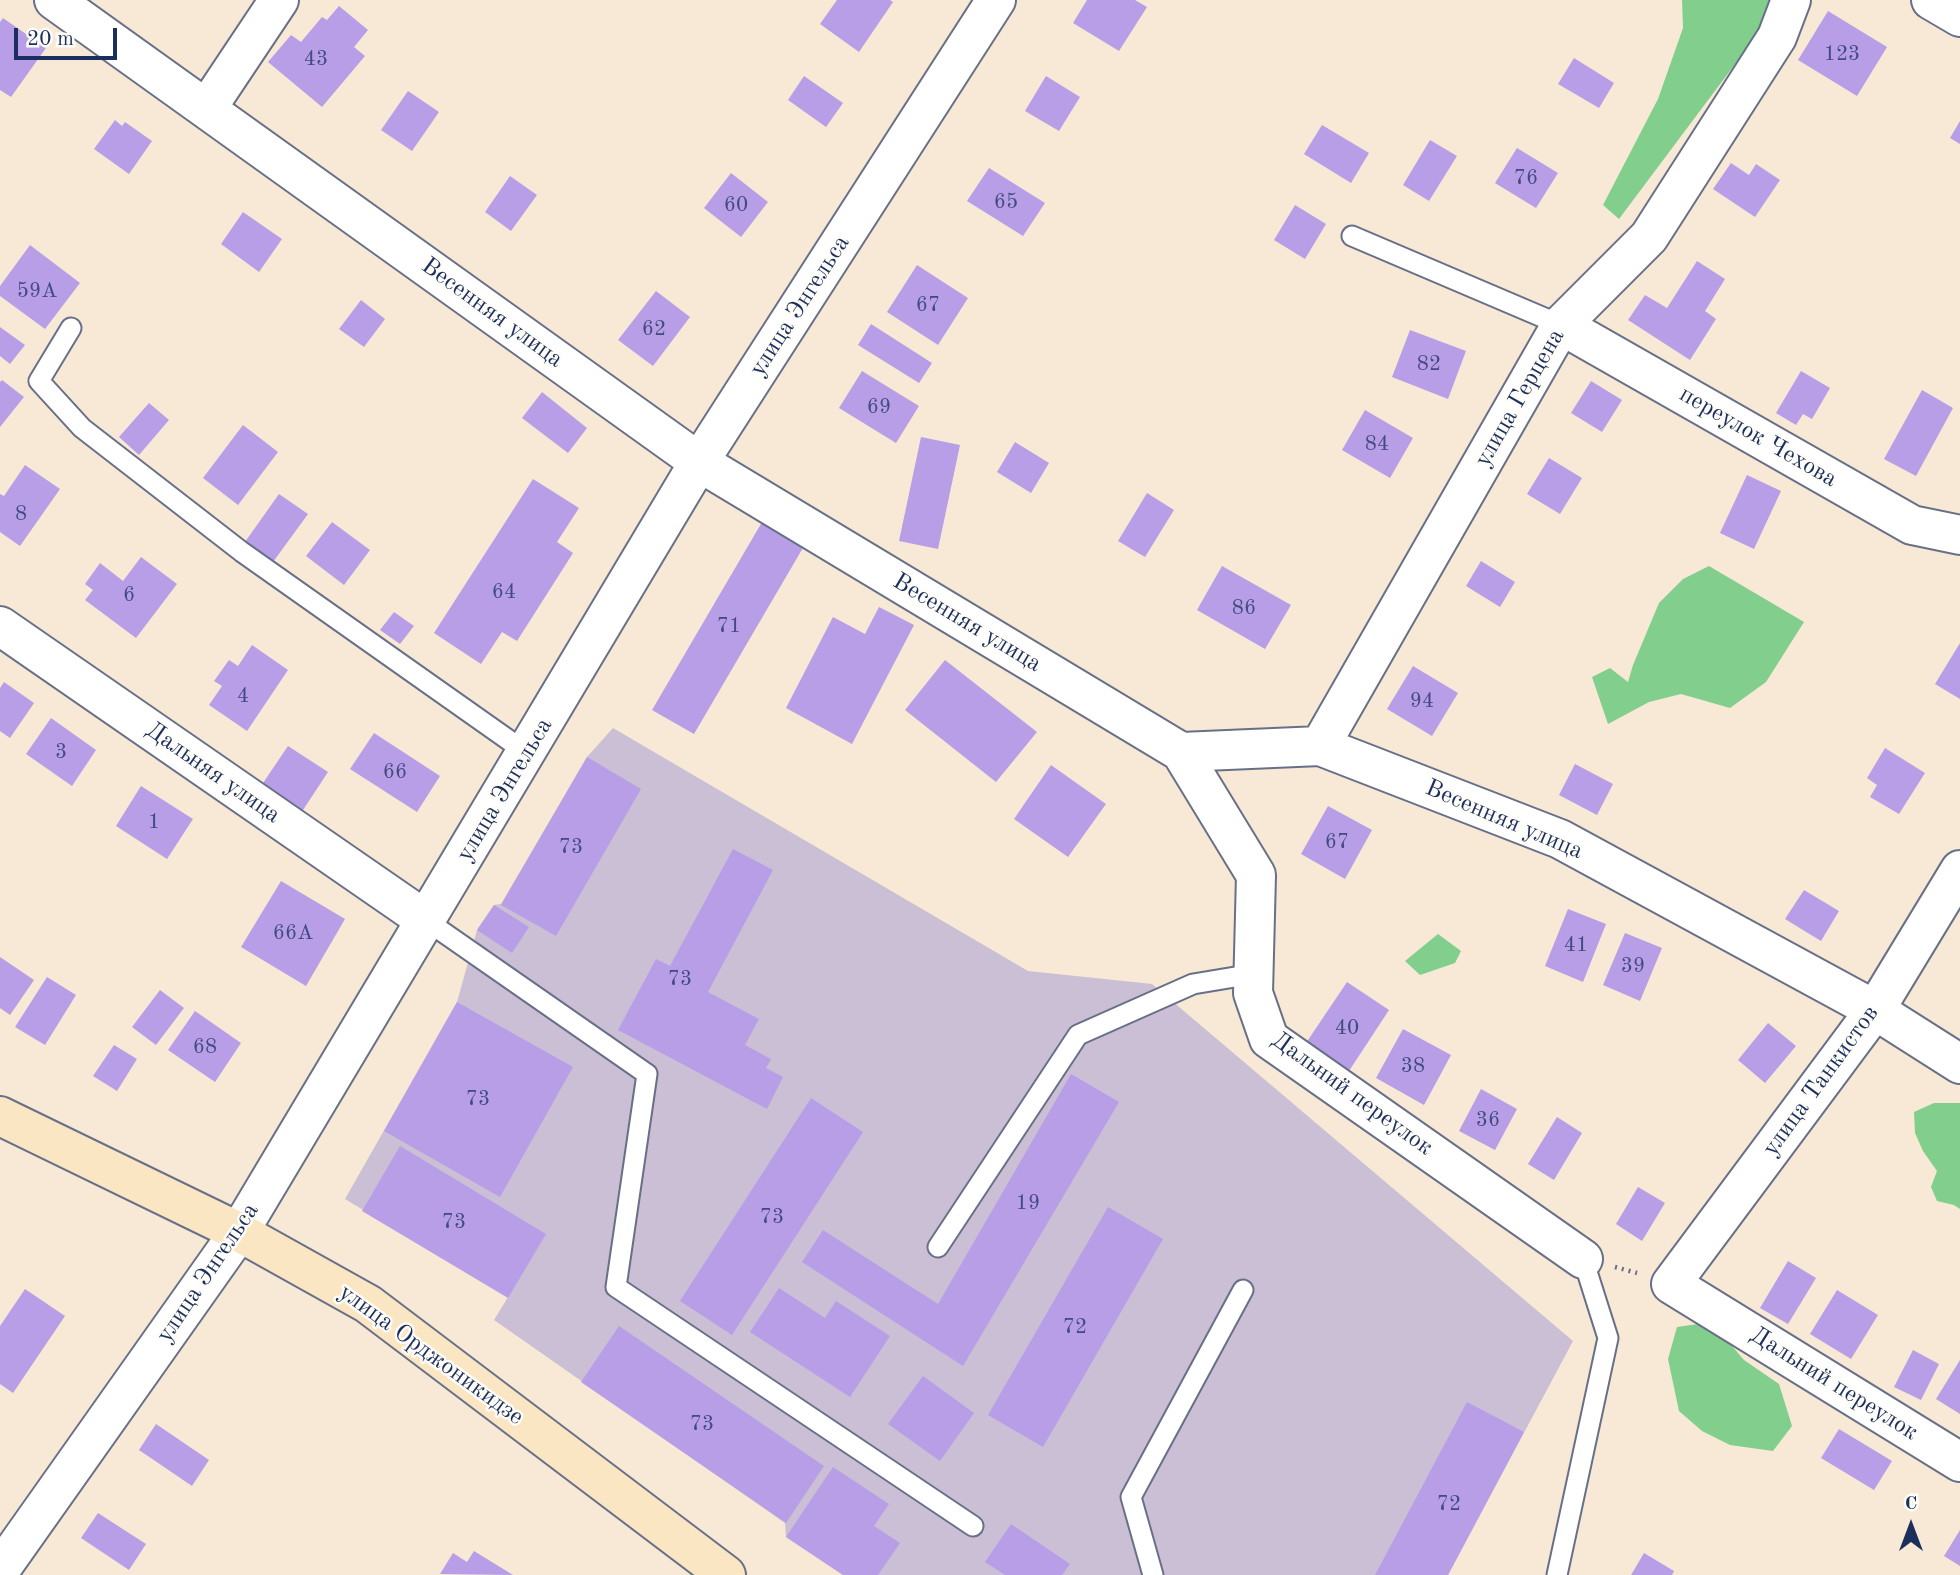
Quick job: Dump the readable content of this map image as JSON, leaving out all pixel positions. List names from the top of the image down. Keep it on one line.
{"streets":{"main road":["улица Орджоникидзе"],"street":["улица Энгельса","Весенняя улица","улица Герцена","переулок Чехова","Дальняя улица","улица Танкистов","Дальний переулок"]},"crossings":[["улица Энгельса","Весенняя улица"],["улица Энгельса","Дальняя улица"],["улица Энгельса","улица Орджоникидзе"],["Весенняя улица","улица Герцена"],["Весенняя улица","улица Танкистов"],["Весенняя улица","Дальний переулок"],["улица Герцена","переулок Чехова"],["улица Танкистов","Дальний переулок"]],"house_numbers":["123","43","76","65","60","59А","67","62","82","69","84","8","64","6","86","71","4","94","3","66","1","67","73","66А","41","39","73","40","68","38","73","36","19","73","73","72","73","72"],"scale_bar":"20 m","north":"top"}
